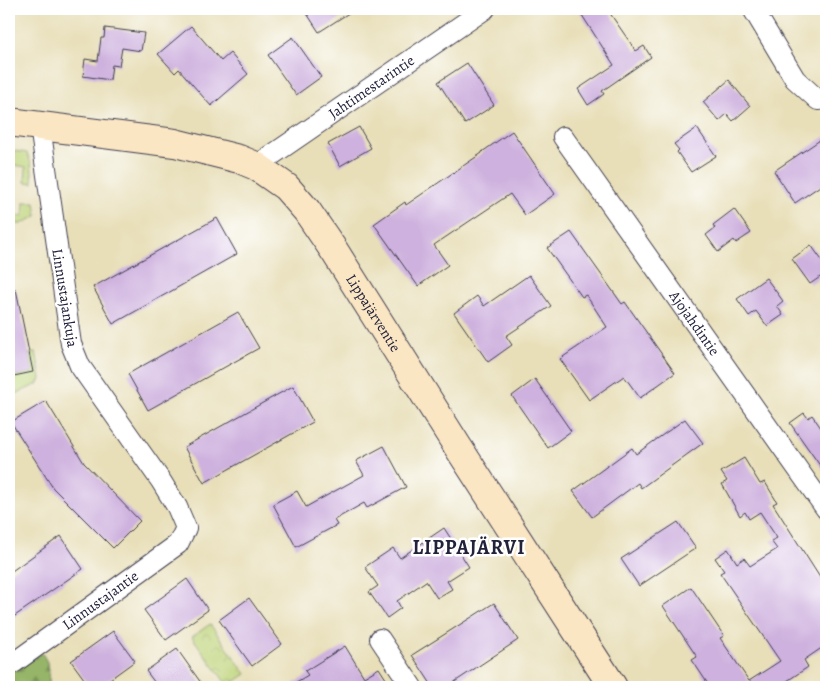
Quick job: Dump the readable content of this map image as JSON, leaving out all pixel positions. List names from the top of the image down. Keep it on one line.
{"streets":{"main road":["Lippajärventie"],"street":["Jahtimestarintie","Linnustajankuja","Ajojahdintie","Linnustajantie"]},"crossings":[["Jahtimestarintie","Lippajärventie"],["Linnustajankuja","Lippajärventie"],["Linnustajankuja","Linnustajantie"]],"districts":["LIPPAJÄRVI"]}
